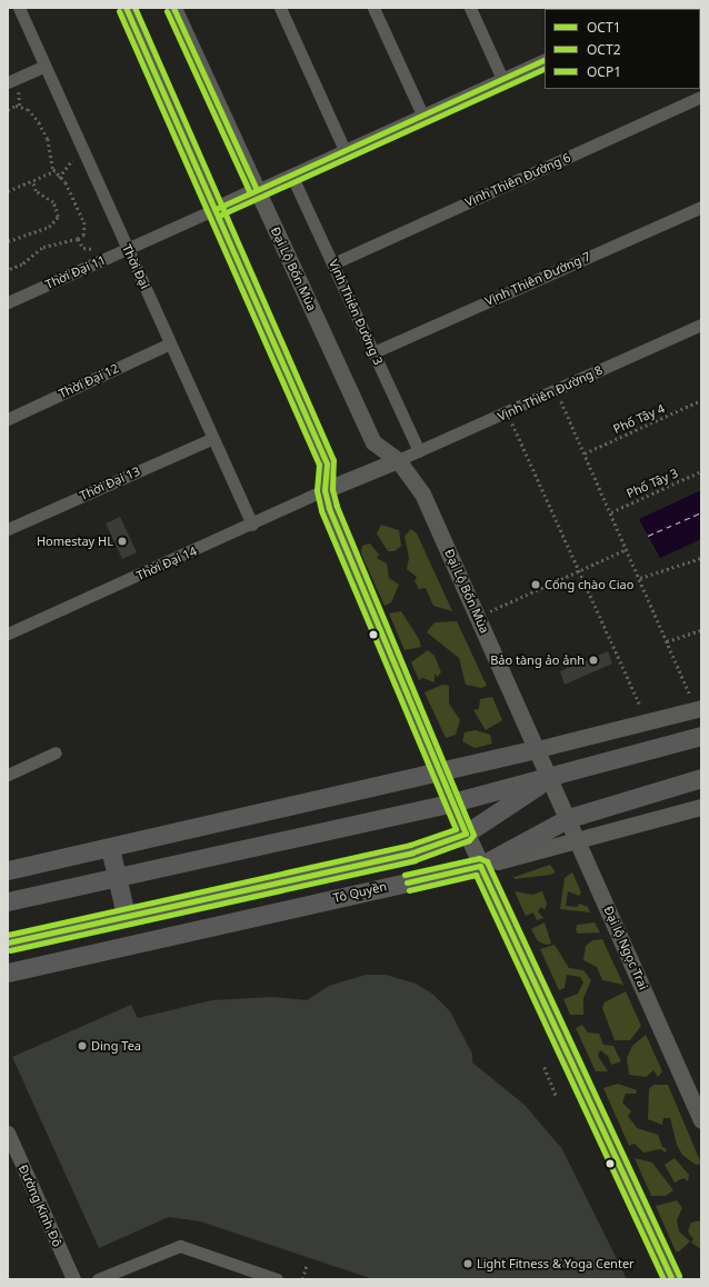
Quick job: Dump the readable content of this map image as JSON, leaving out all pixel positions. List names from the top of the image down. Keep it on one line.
{"streets":{"main road":["Đại Lộ Bốn Mùa","Tô Quyền","Đại lộ Ngọc Trai"],"street":["Vịnh Thiên Đường 6","Thời Đại","Thời Đại 11","Vịnh Thiên Đường 7","Vịnh Thiên Đường 3","Thời Đại 12","Vịnh Thiên Đường 8","Thời Đại 13","Thời Đại 14","Đường Kinh Đô"],"path":["Phố Tây 4","Phố Tây 3"]},"crossings":[["Vịnh Thiên Đường 6","Vịnh Thiên Đường 3"],["Thời Đại","Thời Đại 11"],["Thời Đại","Thời Đại 12"],["Thời Đại","Thời Đại 13"],["Thời Đại","Thời Đại 14"],["Đại Lộ Bốn Mùa","Vịnh Thiên Đường 8"],["Đại Lộ Bốn Mùa","Đại lộ Ngọc Trai"],["Vịnh Thiên Đường 7","Vịnh Thiên Đường 3"],["Vịnh Thiên Đường 3","Vịnh Thiên Đường 8"],["Tô Quyền","Đại lộ Ngọc Trai"]],"places":["Homestay HL","Cổng chào Ciao","Bảo tàng ảo ảnh","Ding Tea","Light Fitness & Yoga Center"],"lines":["transit line OCT1","transit line OCT2","transit line OCP1"],"legend":["OCT1","OCT2","OCP1"]}
